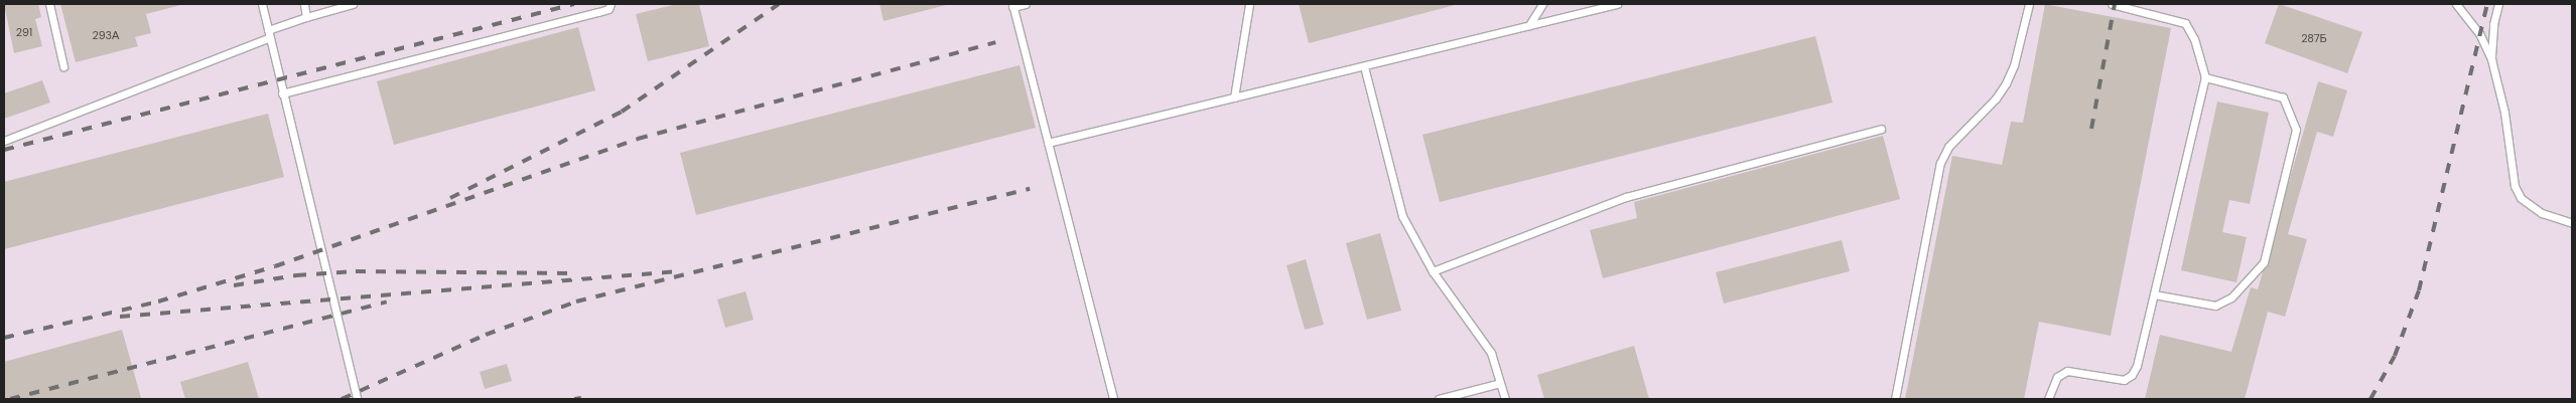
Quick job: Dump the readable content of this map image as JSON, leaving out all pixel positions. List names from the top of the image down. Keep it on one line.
{"house_numbers":["291","293А","287Б"]}
